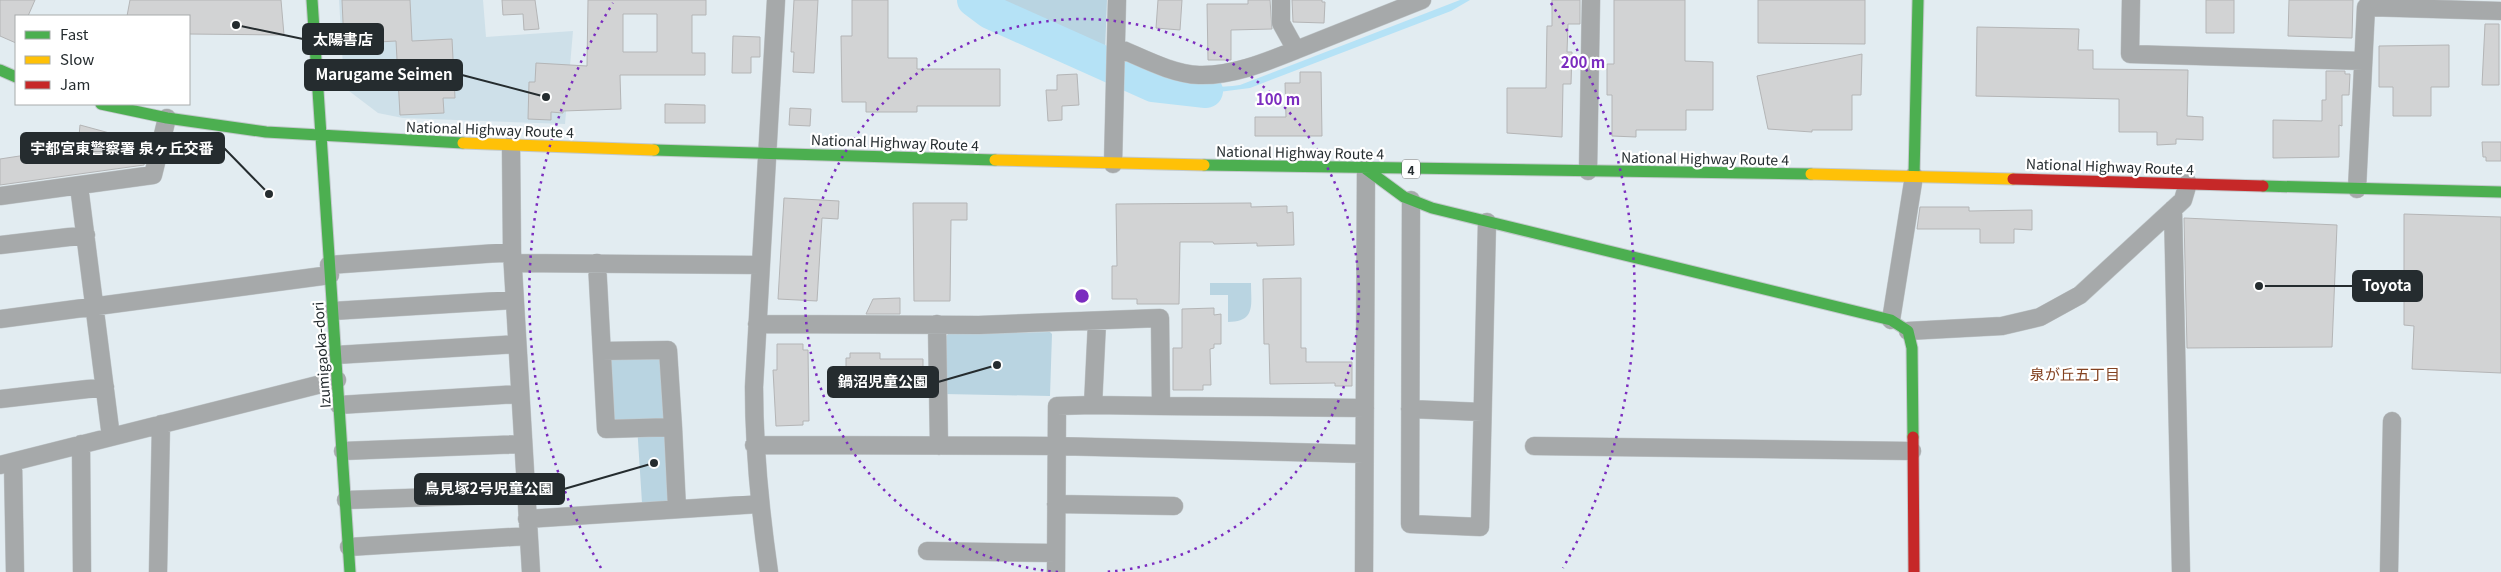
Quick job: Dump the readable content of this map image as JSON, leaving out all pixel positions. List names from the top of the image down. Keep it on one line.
{"streets":{"main road":["National Highway Route 4","4","Izumigaoka-dori"]},"crossings":[["National Highway Route 4","Izumigaoka-dori"]],"districts":["泉が丘五丁目"],"places":["太陽書店","Marugame Seimen","宇都宮東警察署 泉ヶ丘交番","Toyota","鍋沼児童公園","鳥見塚2号児童公園"],"legend":["Fast","Slow","Jam"],"rings":["200 m","100 m"]}
